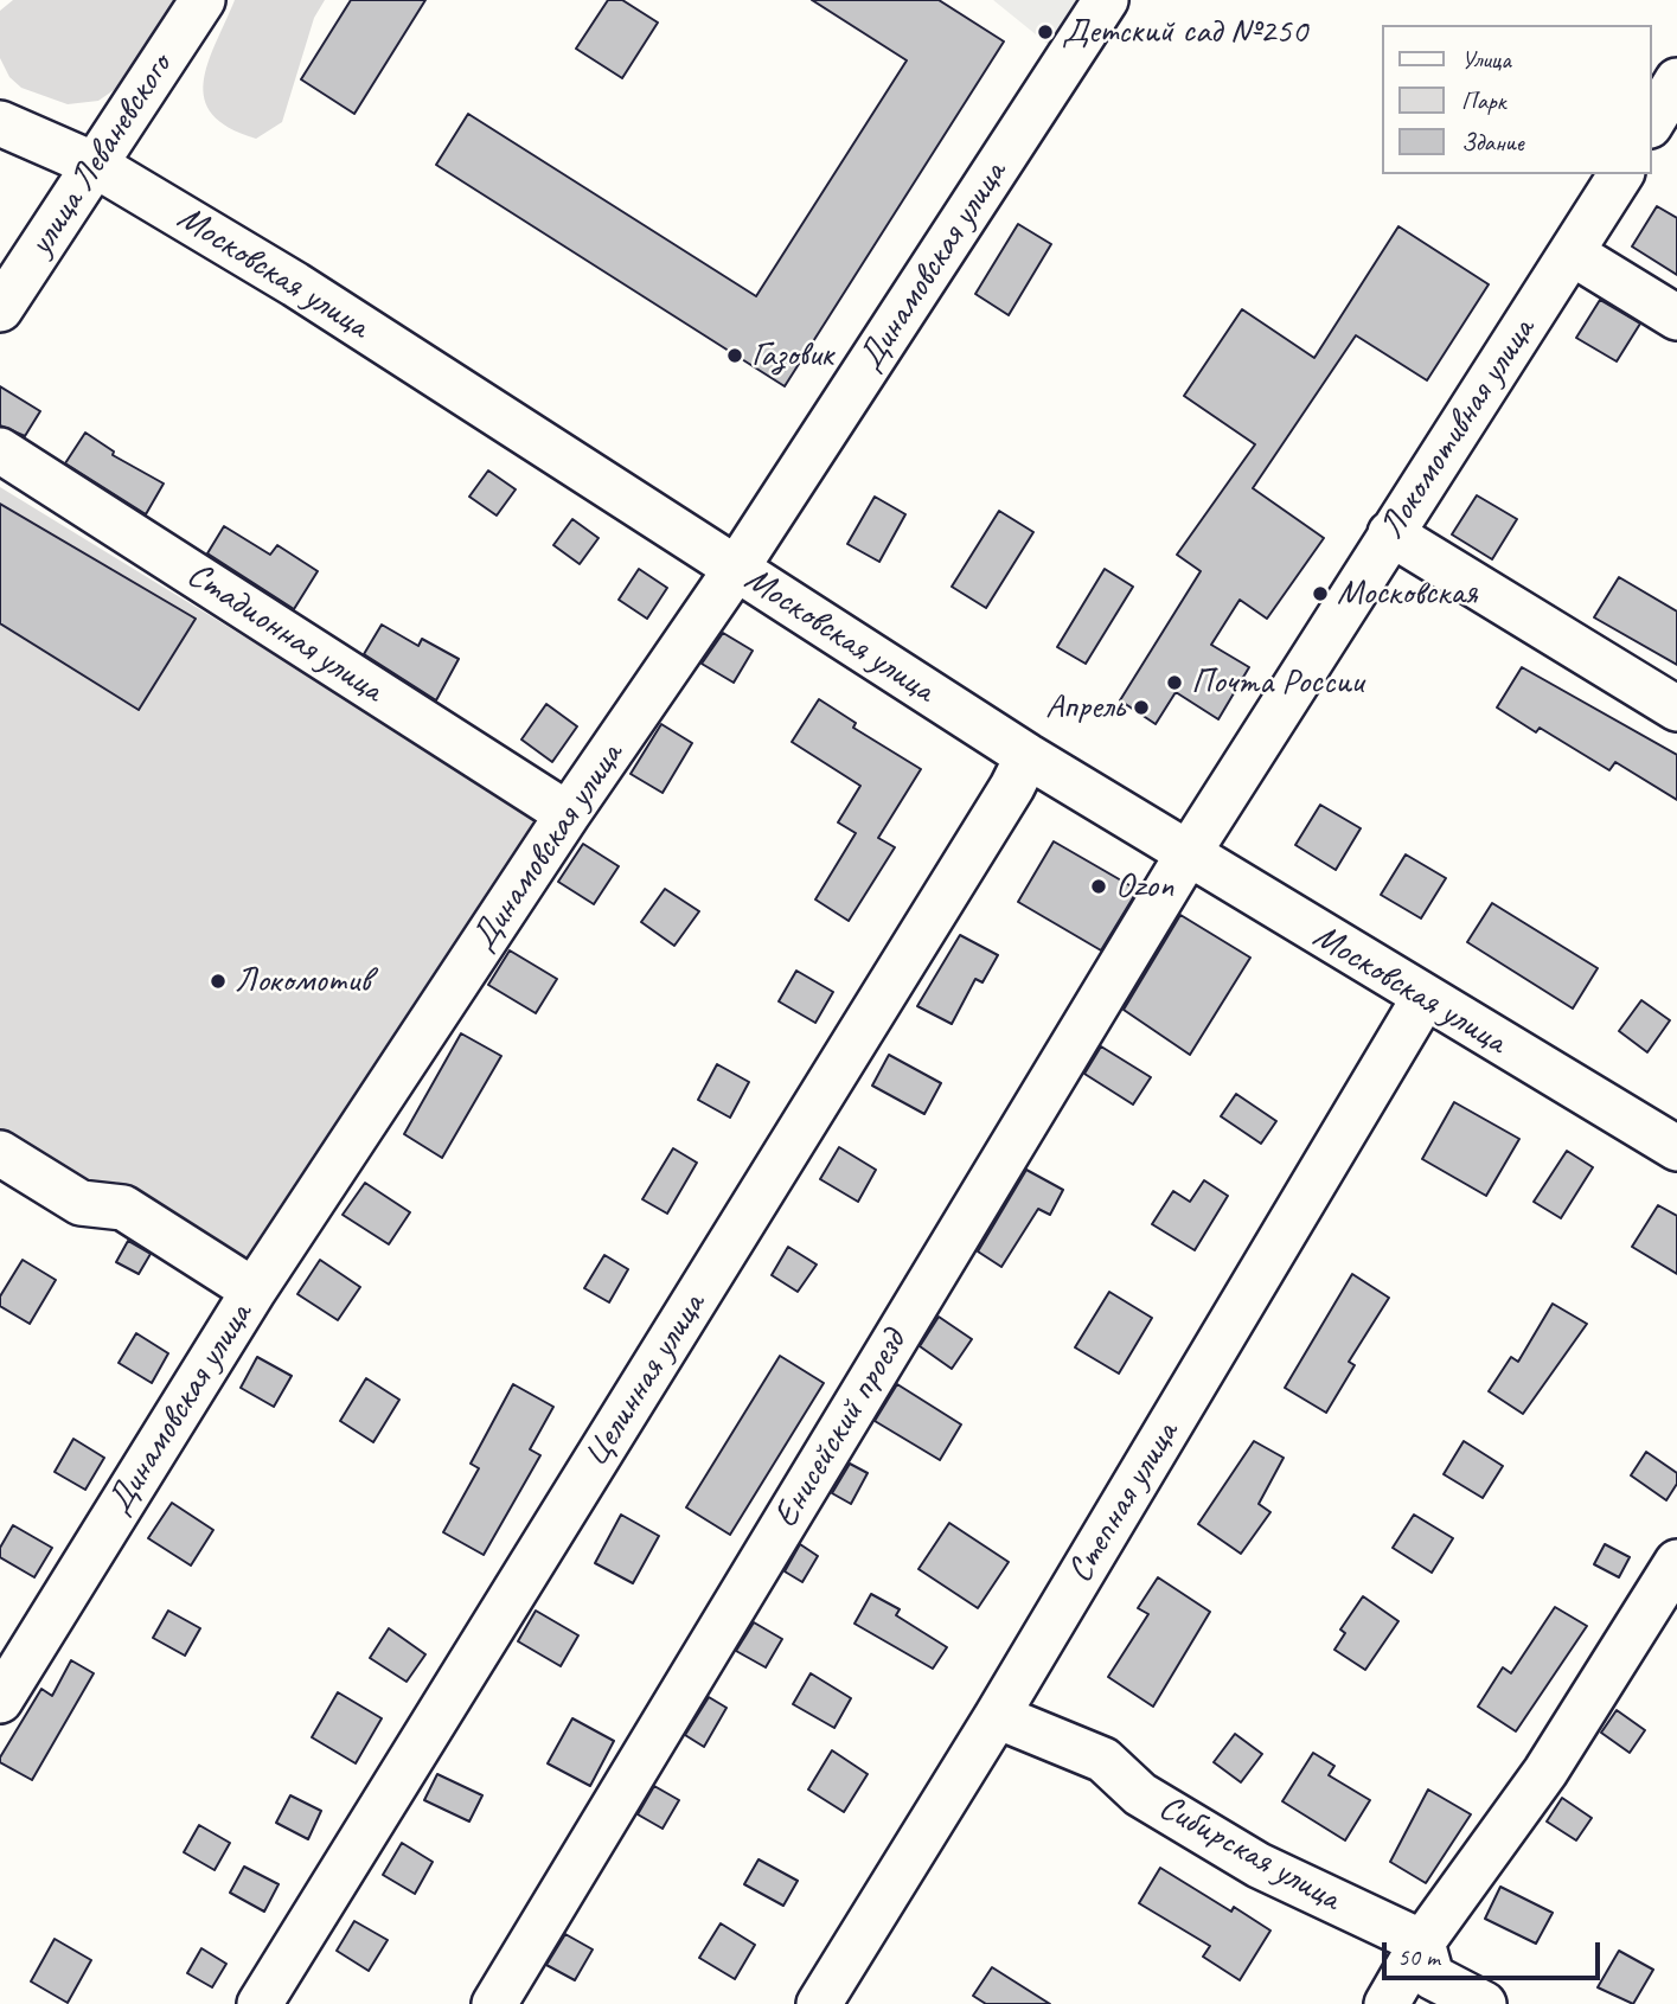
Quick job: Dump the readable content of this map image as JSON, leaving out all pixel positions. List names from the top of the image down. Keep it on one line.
{"streets":{"street":["улица Леваневского","Динамовская улица","Московская улица","Локомотивная улица","Стадионная улица","Целинная улица","Енисейский проезд","Степная улица","Сибирская улица"]},"crossings":[["улица Леваневского","Московская улица"],["Динамовская улица","Московская улица"],["Динамовская улица","Стадионная улица"],["Московская улица","Локомотивная улица"],["Московская улица","Целинная улица"],["Московская улица","Енисейский проезд"],["Московская улица","Степная улица"],["Локомотивная улица","Енисейский проезд"],["Степная улица","Сибирская улица"]],"places":["Детский сад №250","Газовик","Московская","Почта России","Апрель","Ozon","Локомотив"],"legend":["Улица","Парк","Здание"],"scale_bar":"50 m"}
